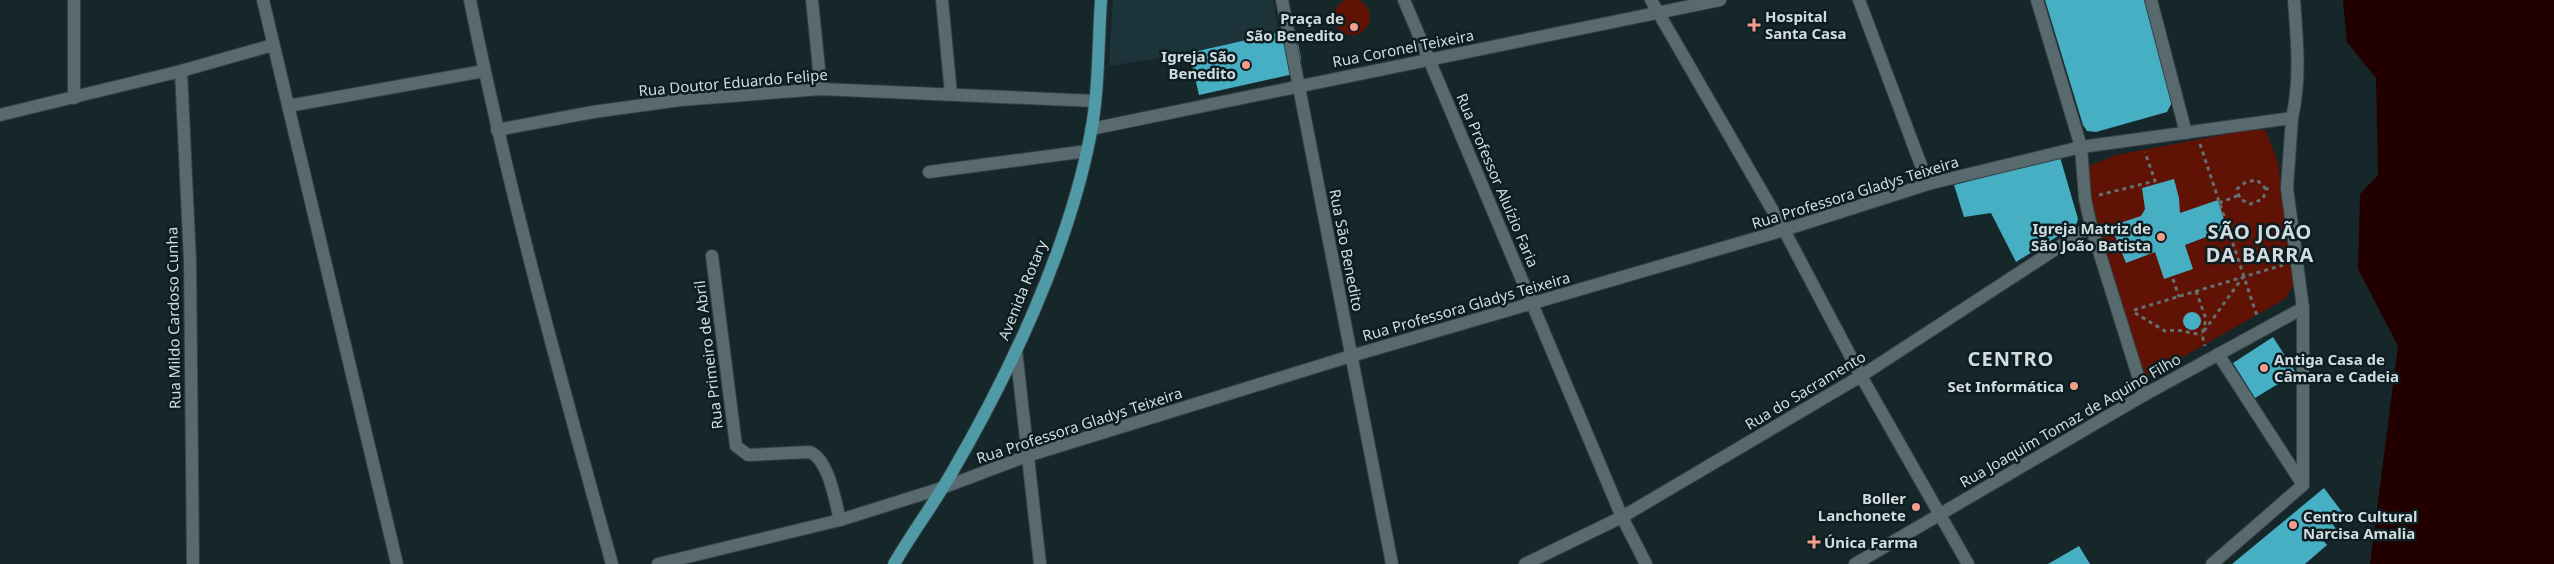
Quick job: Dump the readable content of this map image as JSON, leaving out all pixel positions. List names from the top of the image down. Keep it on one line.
{"streets":{"main road":["Avenida Rotary"],"street":["Rua Coronel Teixeira","Rua Doutor Eduardo Felipe","Rua Professor Aluízio Faria","Rua Professora Gladys Teixeira","Rua São Benedito","Rua Mildo Cardoso Cunha","Rua Primeiro de Abril","Rua do Sacramento","Rua Joaquim Tomaz de Aquino Filho"]},"crossings":[["Rua Coronel Teixeira","Rua Professor Aluízio Faria"],["Rua Coronel Teixeira","Rua São Benedito"],["Rua Coronel Teixeira","Avenida Rotary"],["Rua Doutor Eduardo Felipe","Avenida Rotary"],["Rua Professor Aluízio Faria","Rua Professora Gladys Teixeira"],["Rua Professor Aluízio Faria","Rua do Sacramento"],["Rua Professora Gladys Teixeira","Rua São Benedito"],["Rua Professora Gladys Teixeira","Avenida Rotary"],["Rua Professora Gladys Teixeira","Rua Primeiro de Abril"]],"districts":["SÃO JOÃO DA BARRA","CENTRO"],"places":{"health":["Hospital Santa Casa","Única Farma"],"other":["Praça de São Benedito","Igreja São Benedito","Igreja Matriz de São João Batista","Antiga Casa de Câmara e Cadeia","Set Informática","Boller Lanchonete","Centro Cultural Narcisa Amalia"]}}
